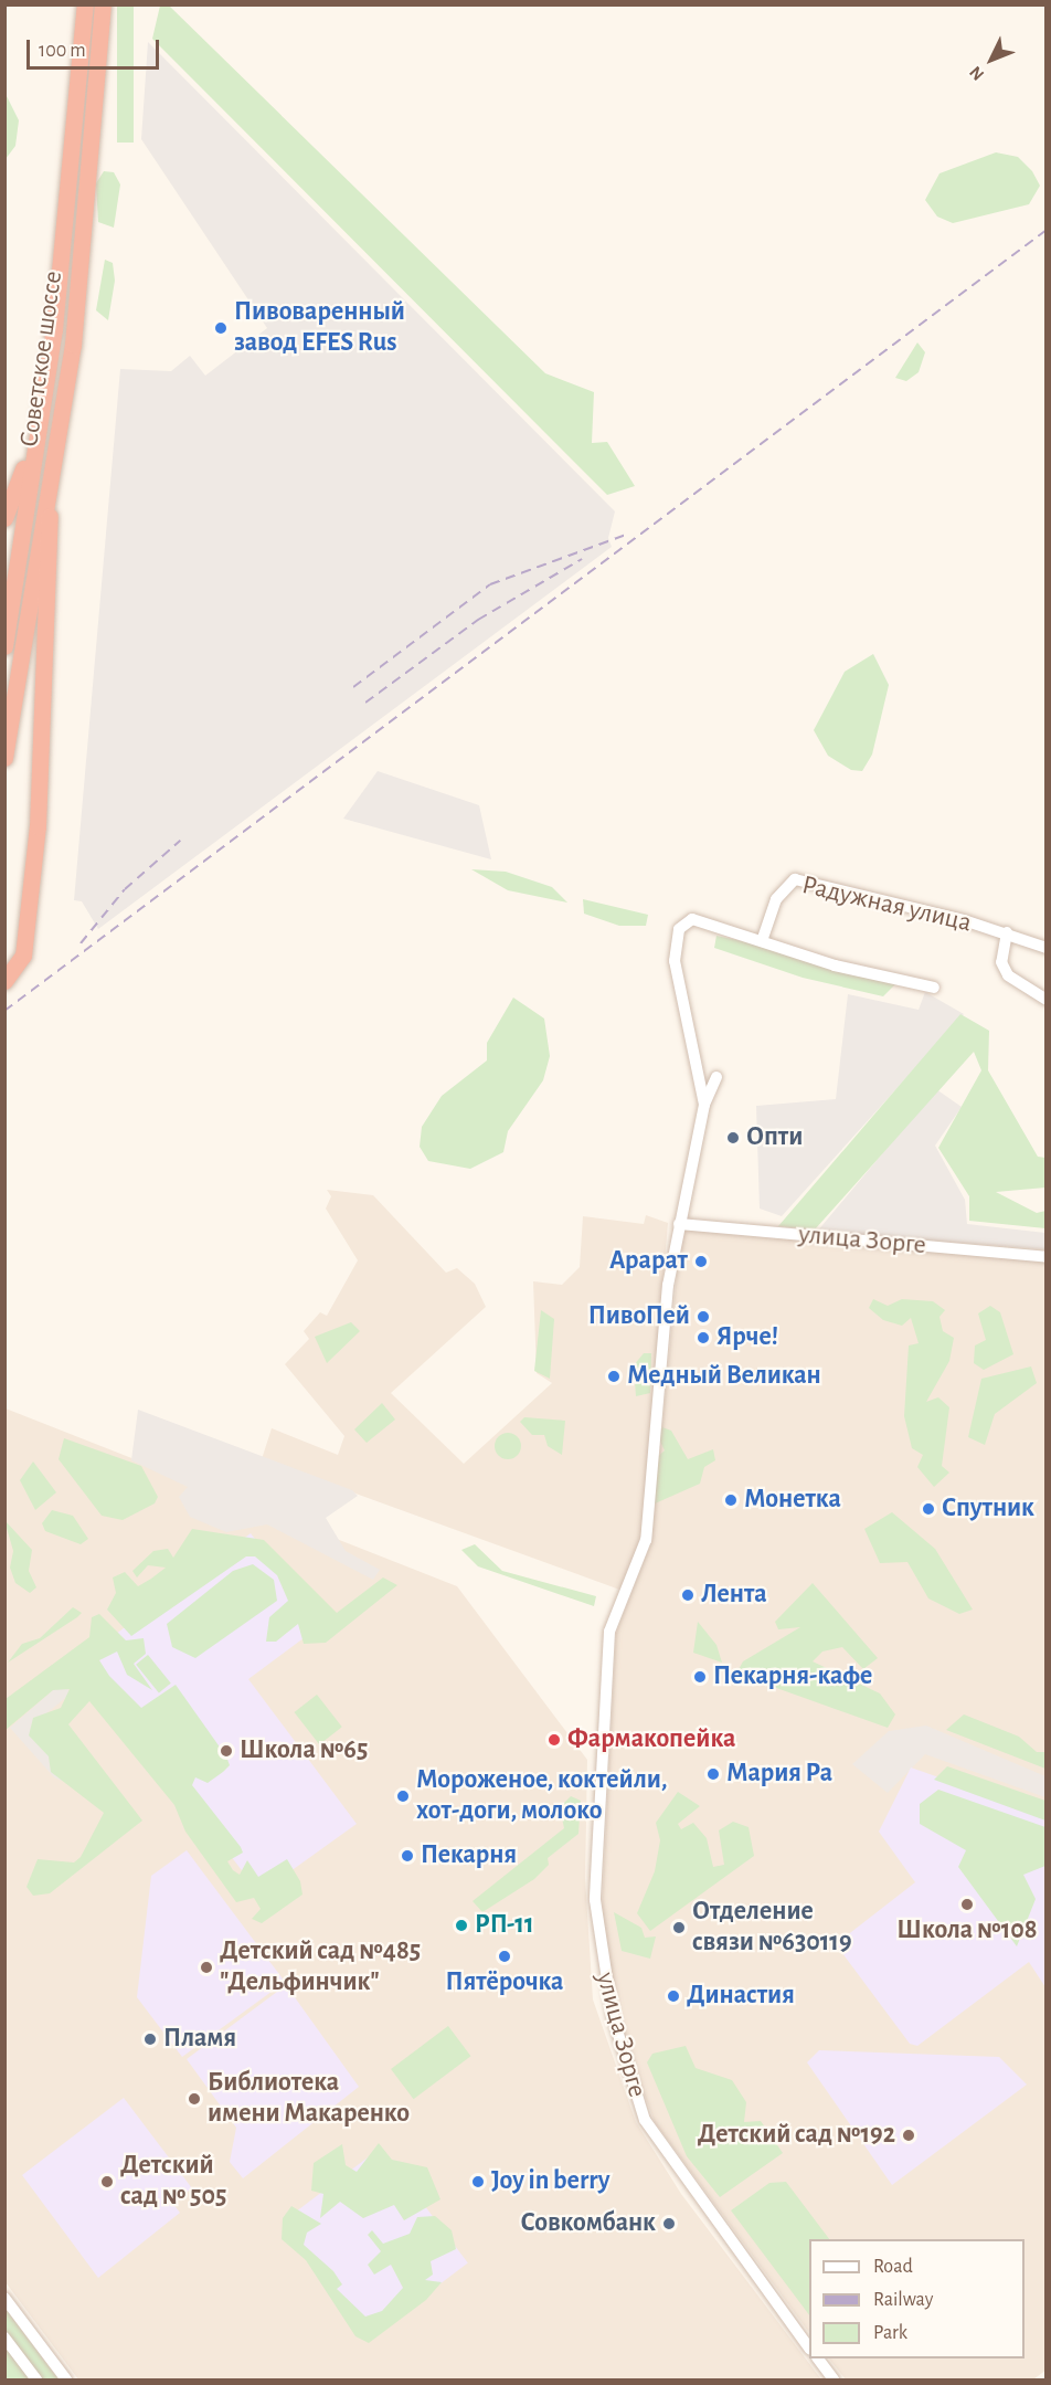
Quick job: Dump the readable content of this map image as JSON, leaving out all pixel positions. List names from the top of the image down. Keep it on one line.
{"streets":{"highway":["Советское шоссе"],"street":["Радужная улица","улица Зорге"]},"places":["Пивоваренный завод EFES Rus","Опти","Арарат","ПивоПей","Ярче!","Медный Великан","Монетка","Спутник","Лента","Пекарня-кафе","Фармакопейка","Школа №65","Мария Ра","Мороженое, коктейли, хот-доги, молоко","Пекарня","Школа №108","РП-11","Отделение связи №630119","Пятёрочка","Детский сад №485 \"Дельфинчик\"","Династия","Пламя","Библиотека имени Макаренко","Детский сад №192","Детский сад № 505","Joy in berry","Совкомбанк"],"legend":["Road","Railway","Park"],"scale_bar":"100 m","north":"bottom left"}
